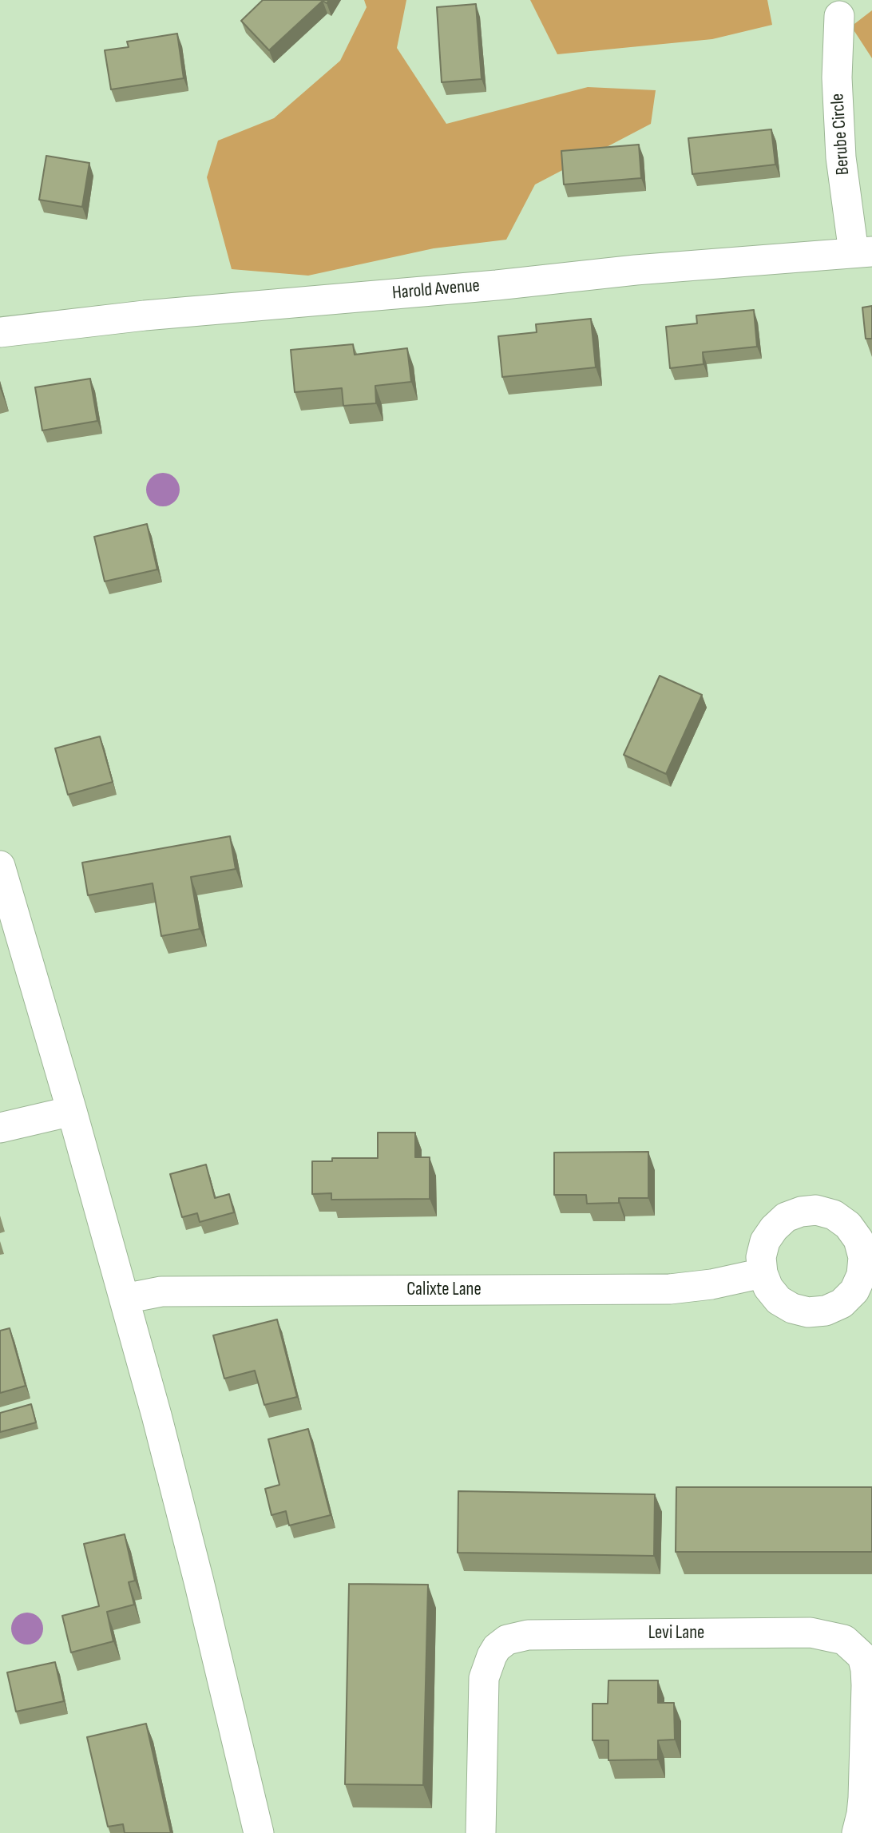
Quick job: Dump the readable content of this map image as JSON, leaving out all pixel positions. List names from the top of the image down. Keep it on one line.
{"streets":{"street":["Berube Circle","Harold Avenue","Calixte Lane","Levi Lane"]},"crossings":[["Berube Circle","Harold Avenue"]]}
